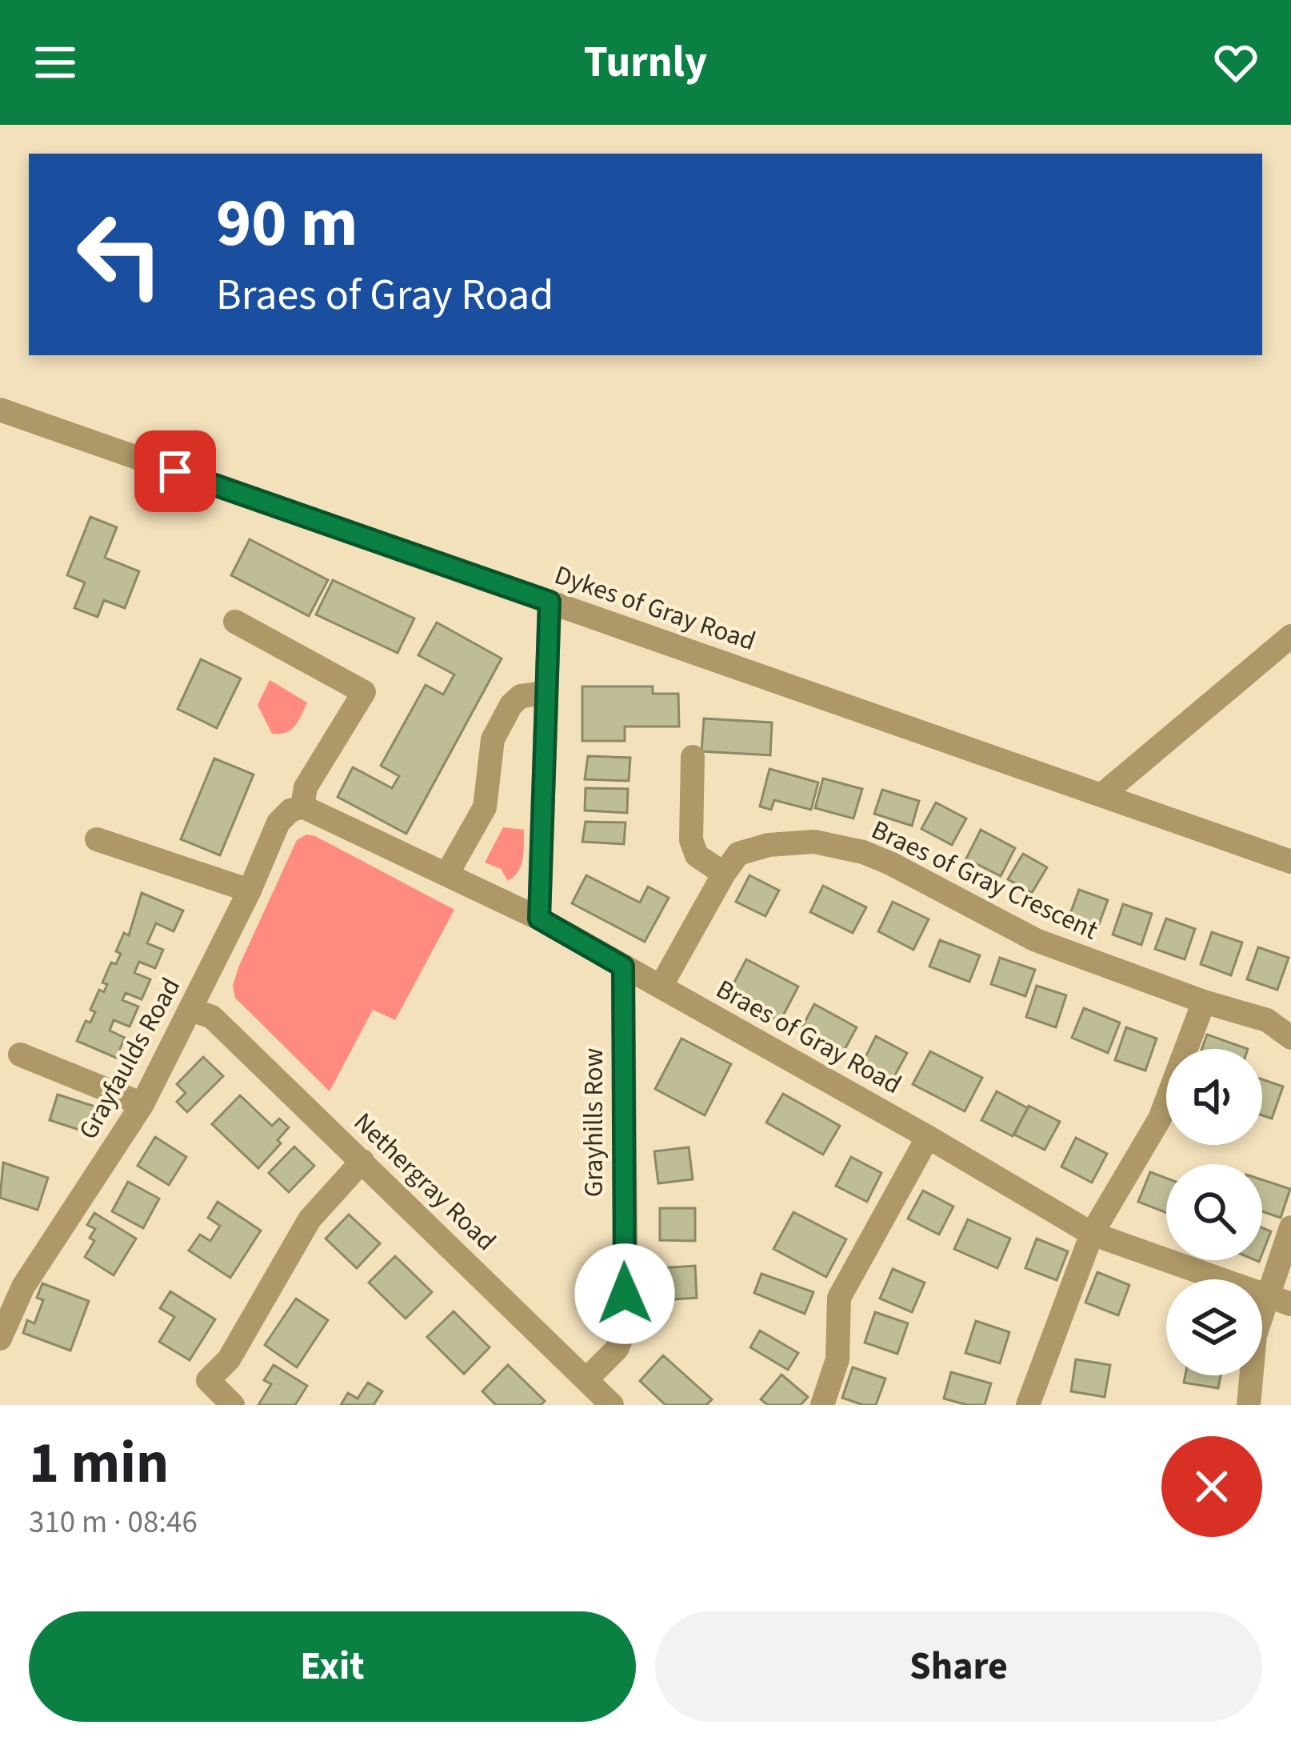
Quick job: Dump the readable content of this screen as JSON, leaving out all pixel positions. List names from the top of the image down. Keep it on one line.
{"streets":{"street":["Dykes of Gray Road","Braes of Gray Crescent","Braes of Gray Road","Grayfaulds Road","Grayhills Row","Nethergray Road"]},"crossings":[["Braes of Gray Crescent","Braes of Gray Road"],["Braes of Gray Road","Grayfaulds Road"],["Braes of Gray Road","Grayhills Row"],["Grayfaulds Road","Nethergray Road"],["Grayhills Row","Nethergray Road"]],"page":{"header":"Turnly","turn":["90 m","Braes of Gray Road"],"heading":["1 min","310 m · 08:46"],"buttons":["Exit","Share"]}}
